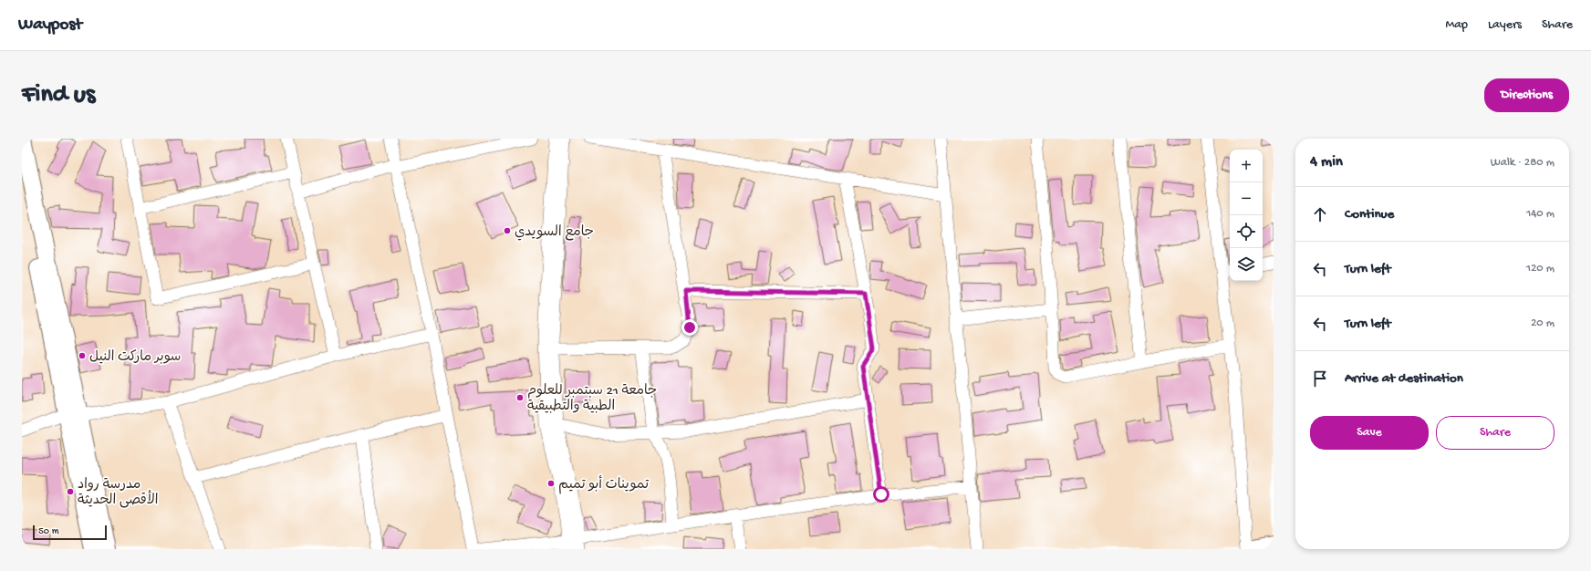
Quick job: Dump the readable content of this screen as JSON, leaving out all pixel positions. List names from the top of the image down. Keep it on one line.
{"places":["جامع السويدي","سوبر ماركت النيل","جامعة 21 سبتمبر للعلوم الطبية والتطبيقية","تموينات أبو تميم","مدرسة رواد الأقصى الحديثة"],"scale_bar":"50 m","page":{"header":"Waypost","nav":["Map","Layers","Share"],"buttons":["Directions",["Save","Share"]],"title":"Find us","heading":["4 min","Walk · 280 m"],"map_buttons":["+","−"],"list":[["Continue","140 m"],["Turn left","120 m"],["Turn left","20 m"],"Arrive at destination"],"scale":"50 m"}}
